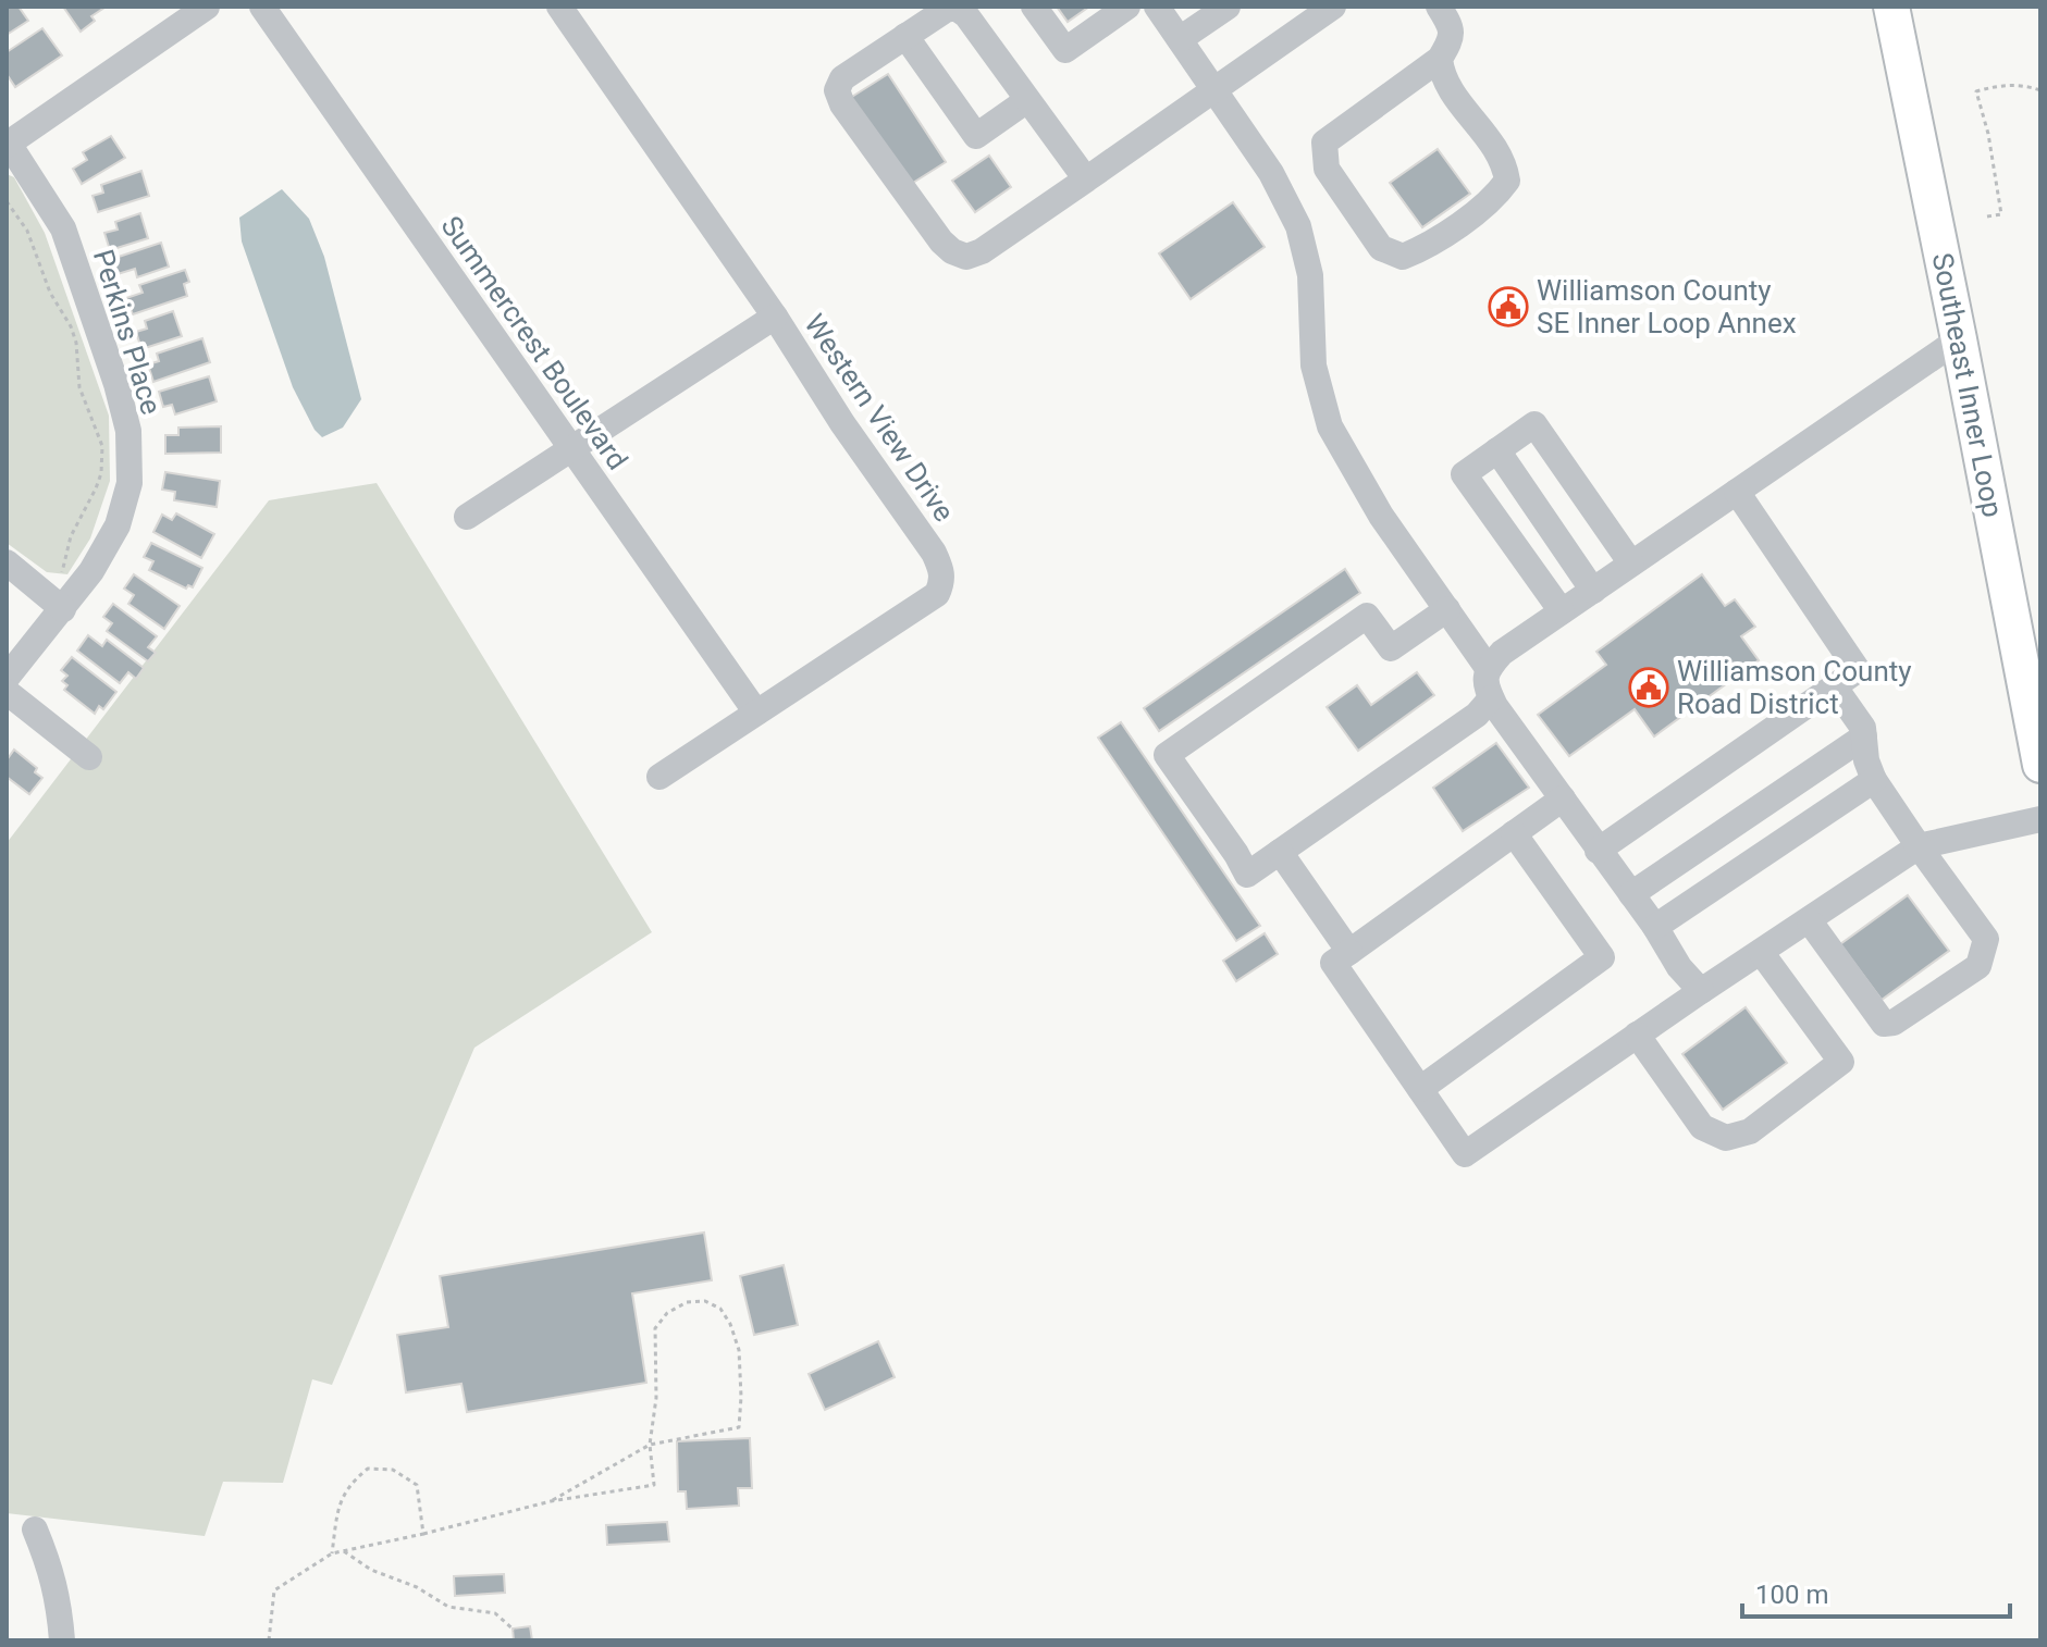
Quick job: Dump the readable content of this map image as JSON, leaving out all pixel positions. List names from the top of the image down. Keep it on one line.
{"streets":{"main road":["Southeast Inner Loop"],"street":["Perkins Place","Summercrest Boulevard","Western View Drive"]},"crossings":[["Summercrest Boulevard","Western View Drive"]],"places":{"public building":["Williamson County SE Inner Loop Annex","Williamson County Road District"]},"scale_bar":"100 m"}
